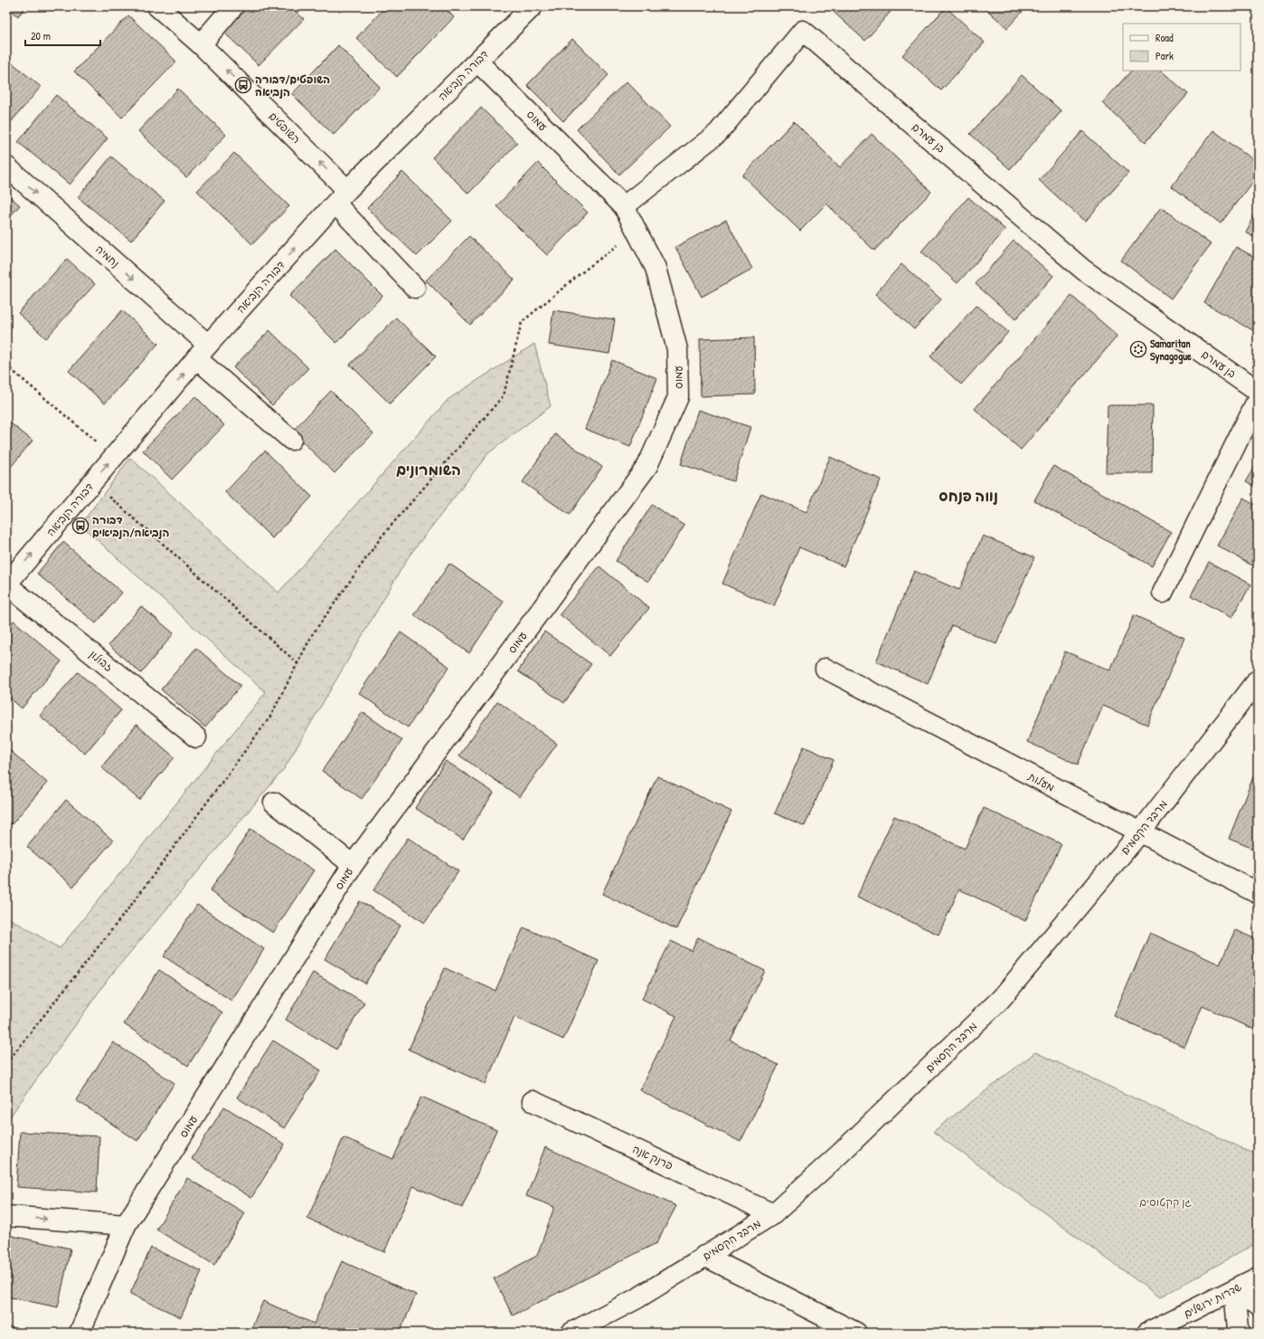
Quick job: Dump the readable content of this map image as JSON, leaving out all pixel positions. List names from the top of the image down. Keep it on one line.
{"streets":{"street":["דבורה הנביאה","עמוס","השופטים","בן עמרם","נחמיה","זבולון","מעלות","מרבד הקסמים","פרנק אנה","שדרות ירושלים"]},"crossings":[["דבורה הנביאה","עמוס"],["דבורה הנביאה","השופטים"],["דבורה הנביאה","נחמיה"],["דבורה הנביאה","זבולון"],["עמוס","בן עמרם"],["מעלות","מרבד הקסמים"],["מרבד הקסמים","פרנק אנה"]],"one_way":["דבורה הנביאה","השופטים","נחמיה"],"districts":["השומרונים","נווה פנחס"],"parks":["גן קקטוסים"],"places":{"bus stop":["השופטים/דבורה הנביאה","דבורה הנביאה/הנביאים"],"synagogue":["Samaritan Synagogue"]},"legend":["Road","Park"],"scale_bar":"20 m"}
